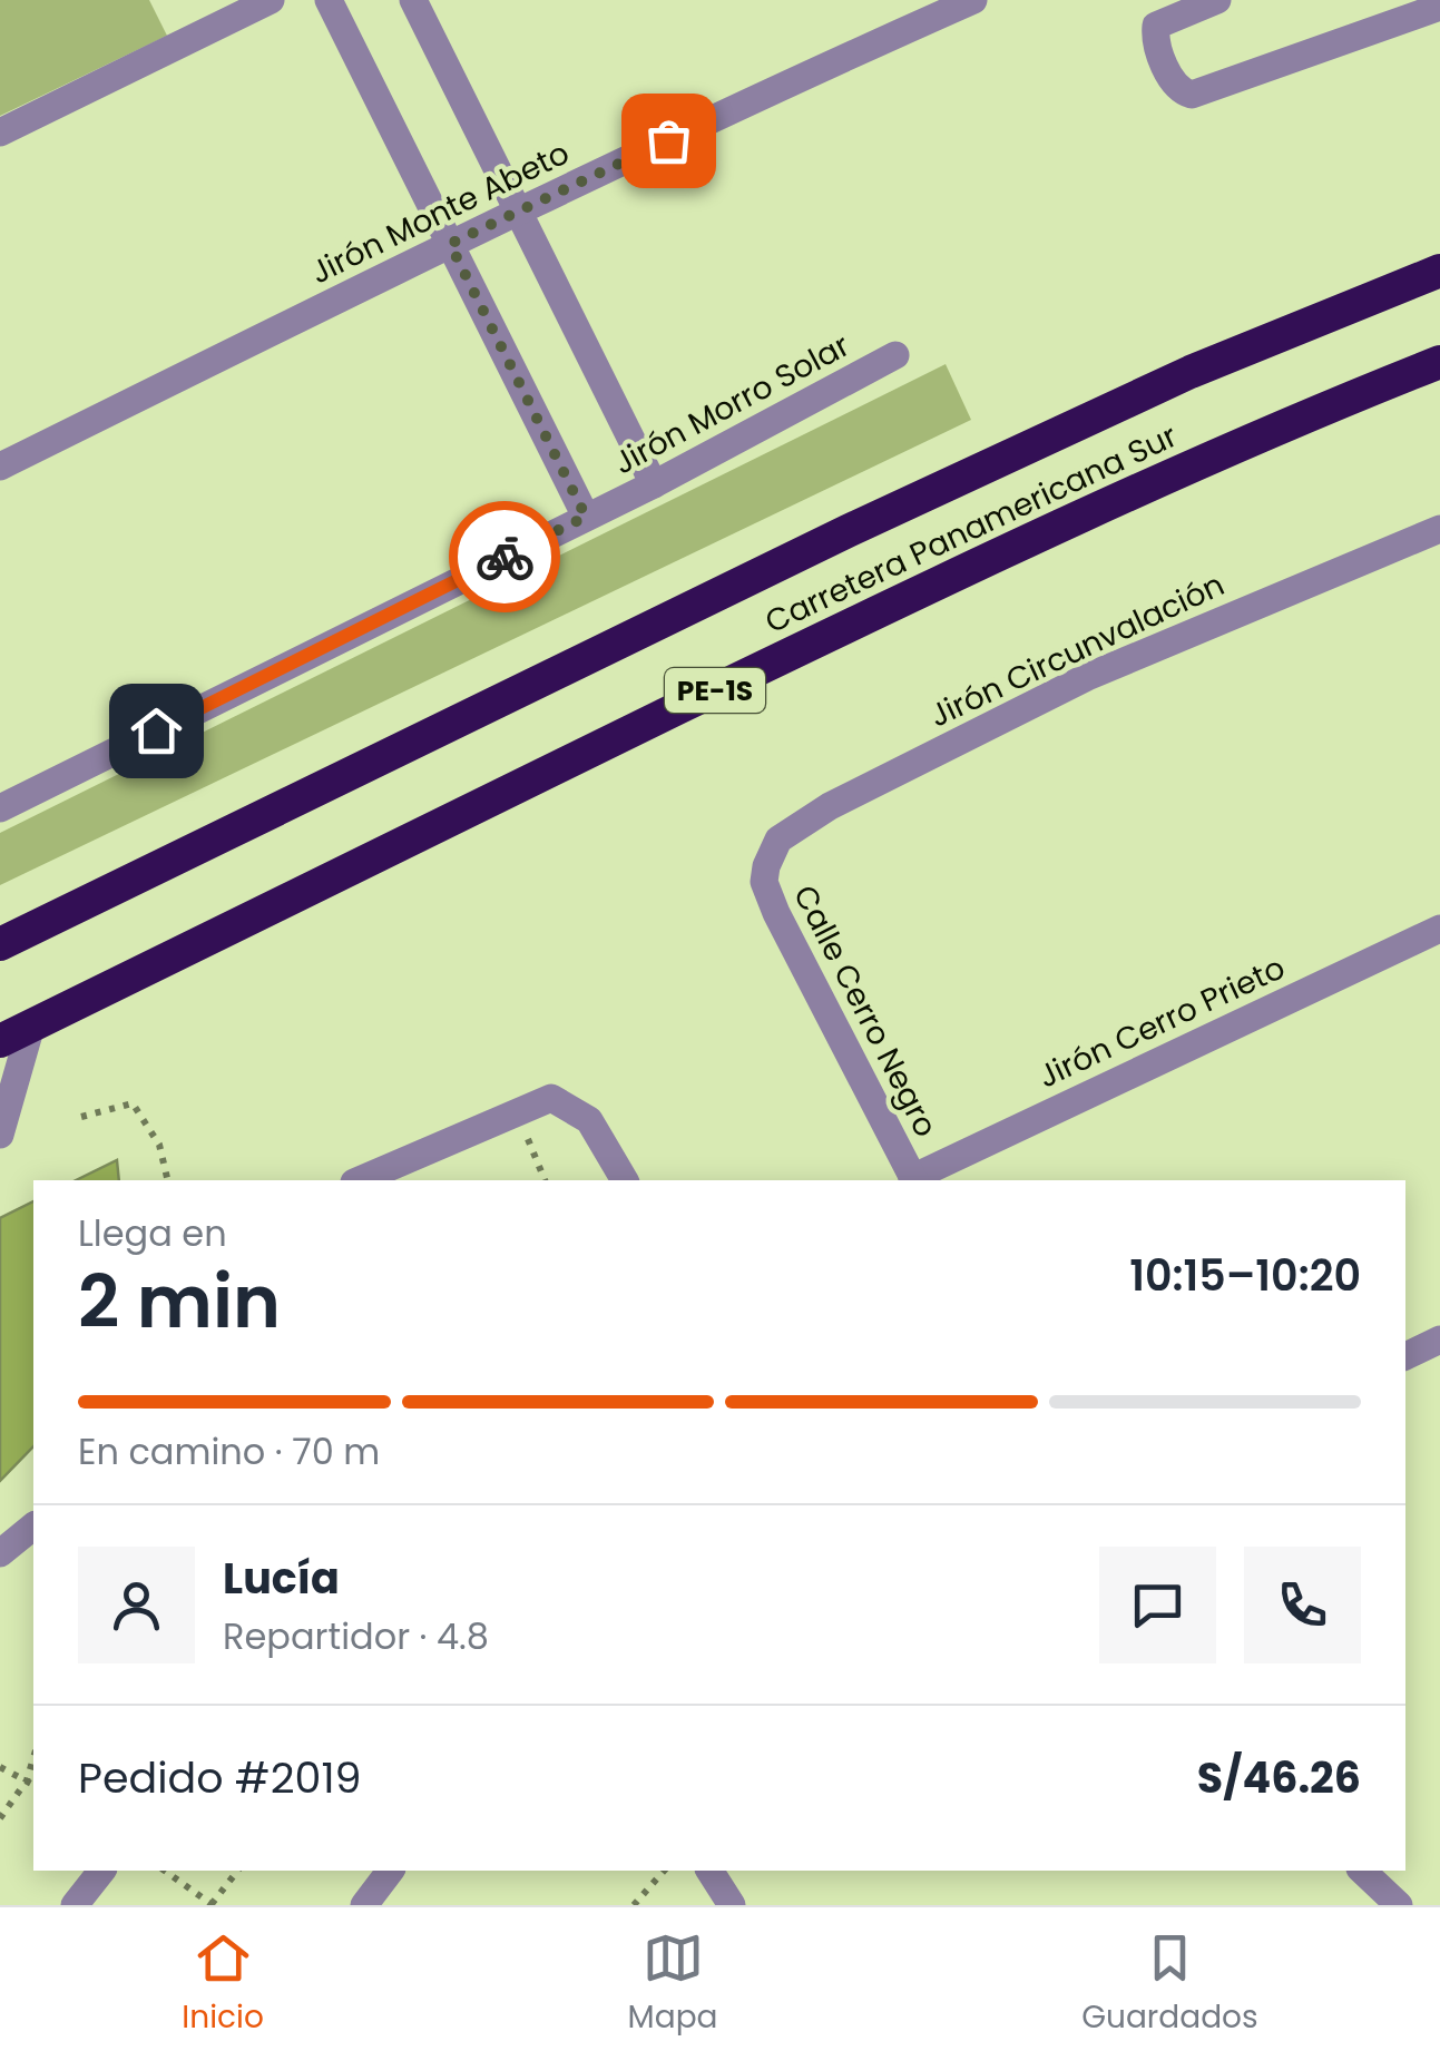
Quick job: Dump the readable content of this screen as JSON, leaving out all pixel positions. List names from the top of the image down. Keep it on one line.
{"streets":{"highway":["Carretera Panamericana Sur","PE-1S"],"street":["Jirón Monte Abeto","Jirón Morro Solar","Jirón Circunvalación","Calle Cerro Negro","Jirón Cerro Prieto"]},"crossings":[["Jirón Circunvalación","Calle Cerro Negro"],["Calle Cerro Negro","Jirón Cerro Prieto"]],"page":{"heading":["2 min","Llega en","10:15–10:20"],"panel":["Lucía","Repartidor · 4.8","Pedido #2019","S/46.26"],"bar":"En camino · 70 m","tabs":["Inicio","Mapa","Guardados"]}}
